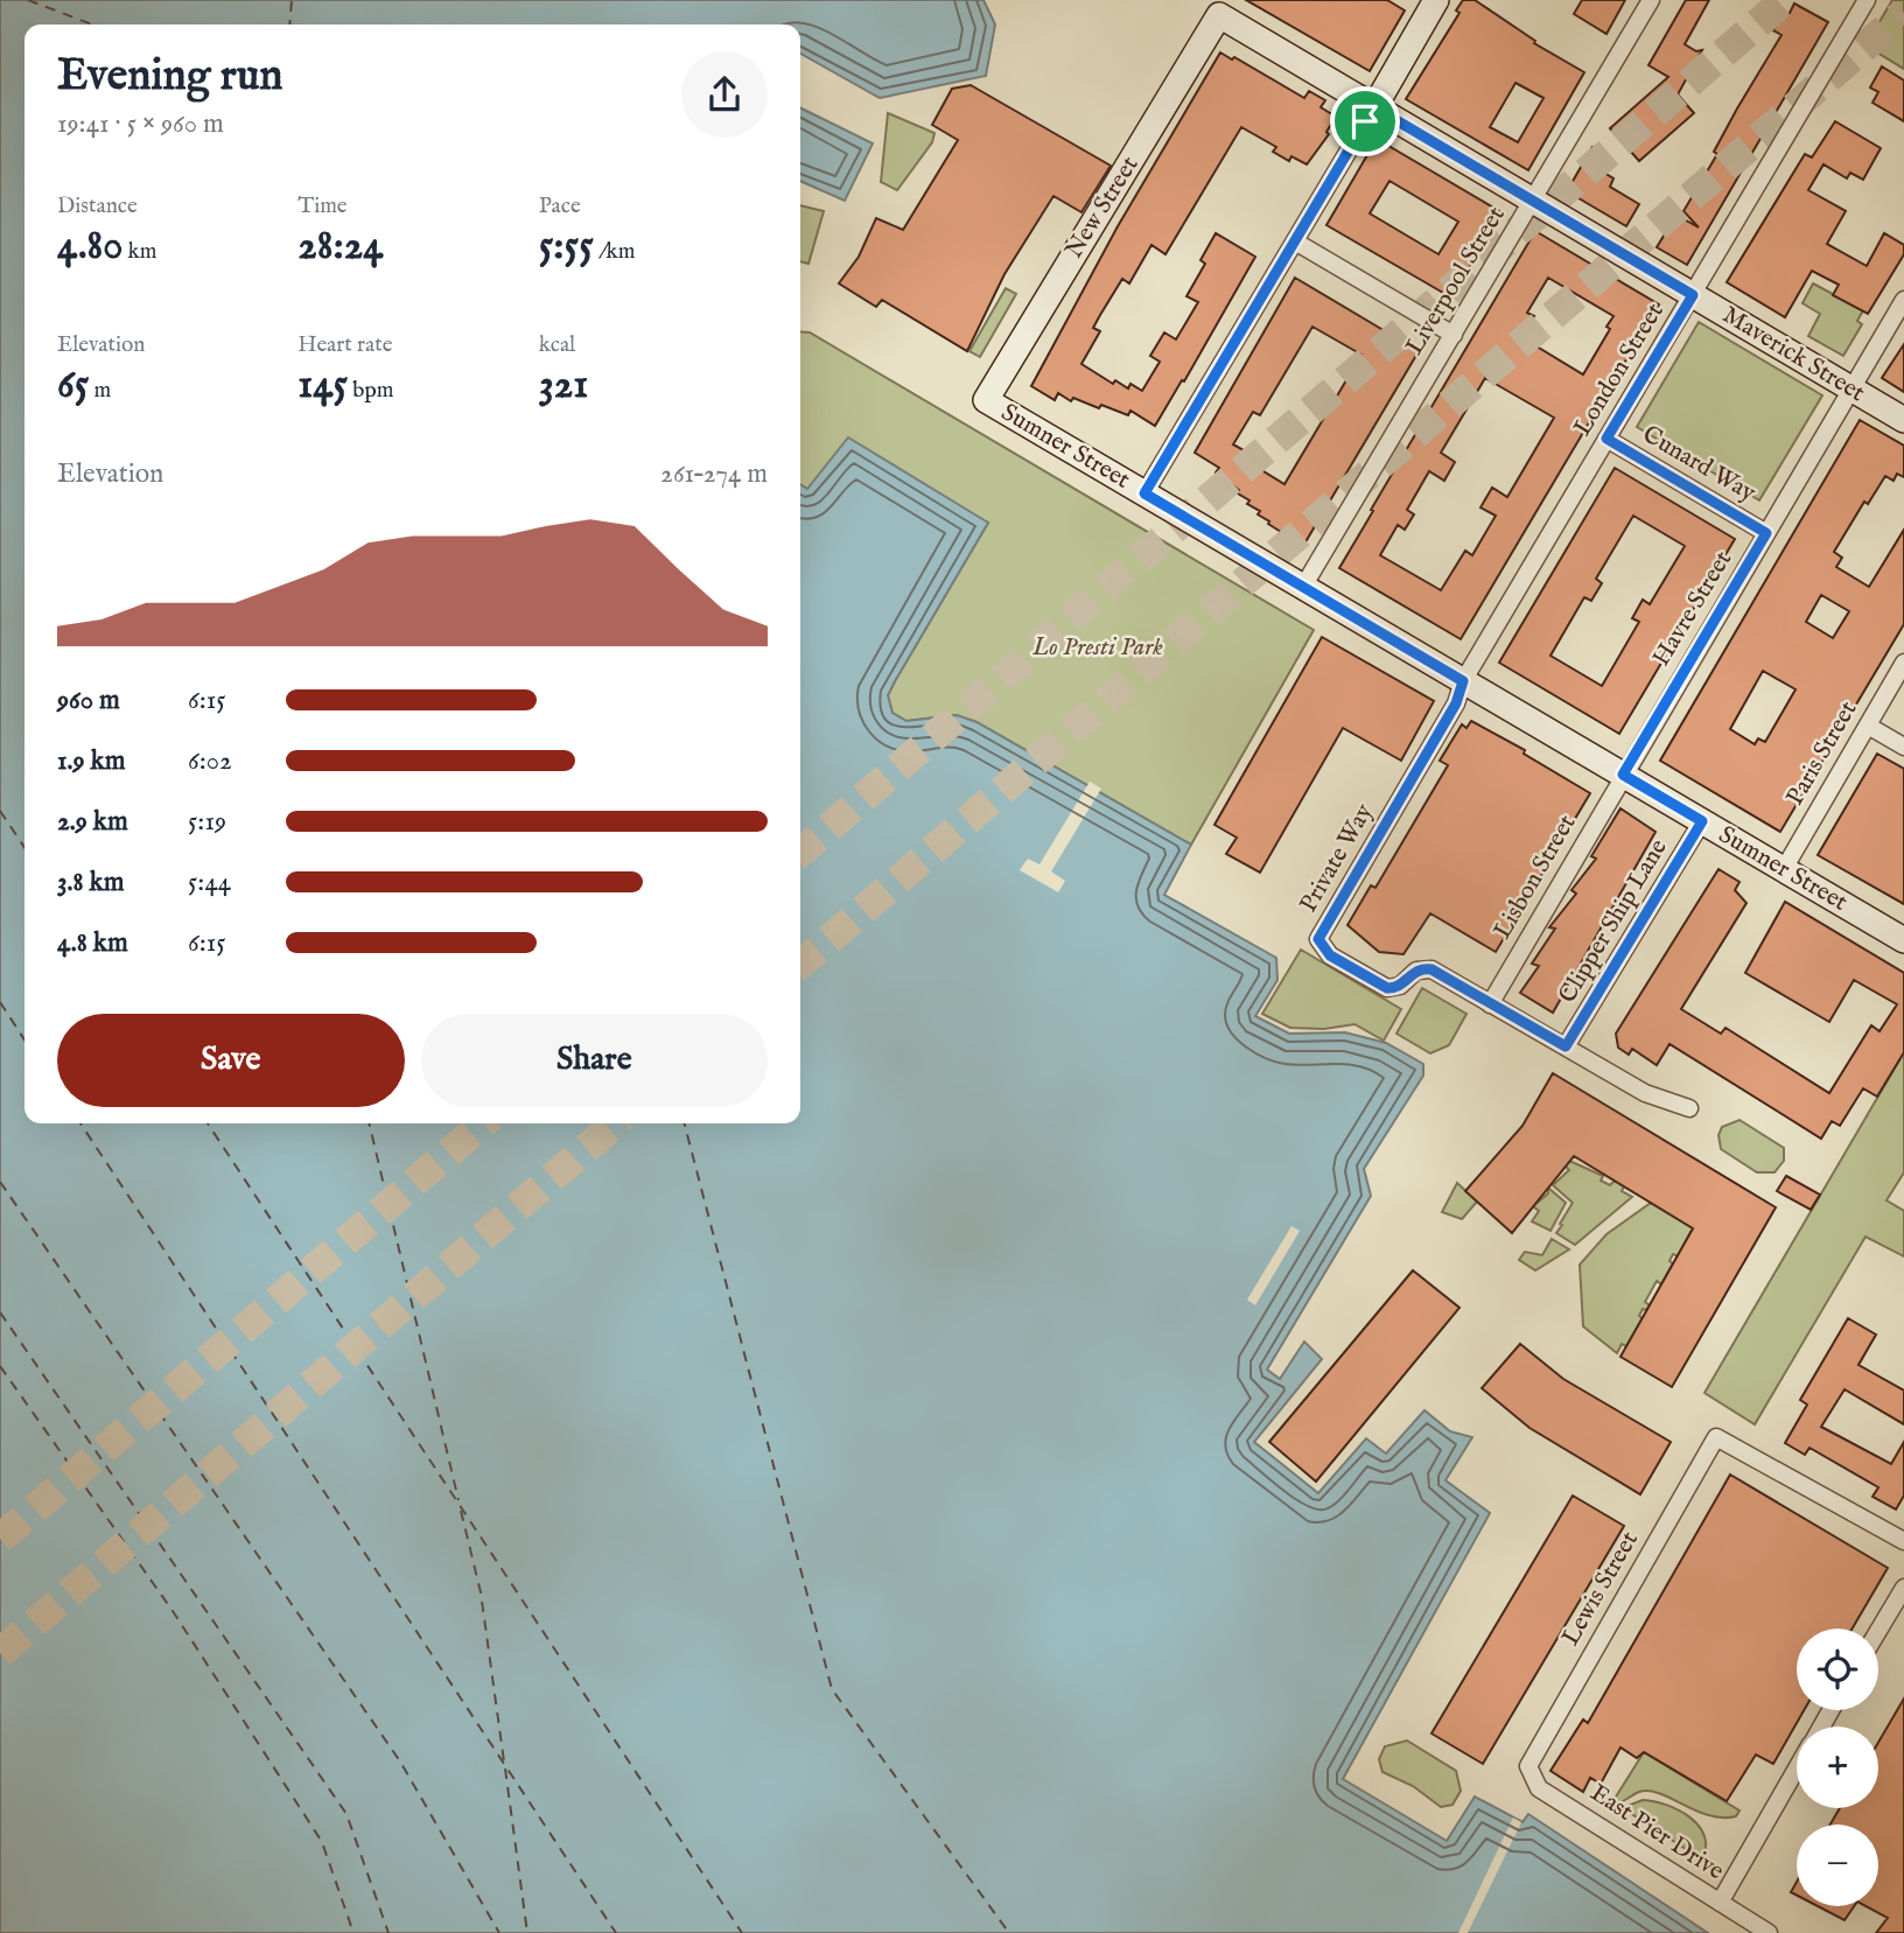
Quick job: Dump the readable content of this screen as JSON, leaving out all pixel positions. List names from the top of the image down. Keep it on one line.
{"streets":{"street":["New Street","Liverpool Street","Maverick Street","London Street","Sumner Street","Cunard Way","Havre Street","Paris Street","Private Way","Lisbon Street","Clipper Ship Lane","Lewis Street","East Pier Drive"]},"crossings":[["New Street","Maverick Street"],["New Street","Sumner Street"],["Liverpool Street","Maverick Street"],["Liverpool Street","Sumner Street"],["Maverick Street","London Street"],["Maverick Street","Havre Street"],["London Street","Sumner Street"],["London Street","Cunard Way"],["London Street","Private Way"],["Sumner Street","Havre Street"],["Sumner Street","Paris Street"],["Sumner Street","Private Way"],["Sumner Street","Lisbon Street"],["Sumner Street","Clipper Ship Lane"],["Cunard Way","Havre Street"],["Havre Street","Lisbon Street"],["Private Way","Lisbon Street"],["Lewis Street","East Pier Drive"]],"parks":["Lo Presti Park"],"page":{"heading":["Evening run","19:41 · 5 × 960 m"],"stats":[["Distance","4.80 km"],["Time","28:24"],["Pace","5:55 /km"],["Elevation","65 m"],["Heart rate","145 bpm"],["kcal","321"]],"chart":["Elevation","261–274 m"],"list":[{"name":"960 m","note":"6:15"},{"name":"1.9 km","note":"6:02"},{"name":"2.9 km","note":"5:19"},{"name":"3.8 km","note":"5:44"},{"name":"4.8 km","note":"6:15"}],"buttons":["Save","Share"],"map_buttons":["+","−"]}}
